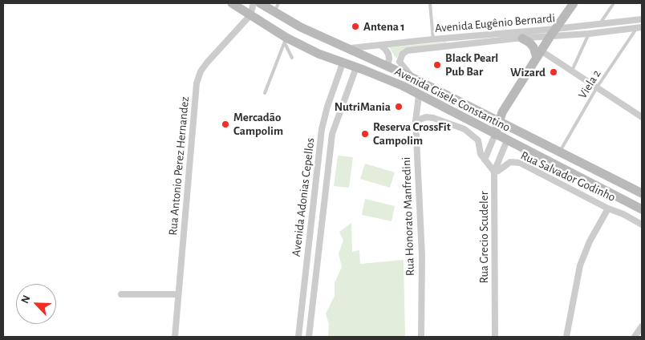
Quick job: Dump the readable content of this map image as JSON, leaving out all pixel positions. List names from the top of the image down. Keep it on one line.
{"streets":{"main road":["Avenida Gisele Constantino"],"street":["Avenida Eugênio Bernardi","Rua Antonio Perez Hernandez","Rua Salvador Godinho","Avenida Adonias Cepellos","Rua Honorato Manfredini","Rua Grecio Scudeler"],"lane":["Viela 2"]},"crossings":[["Avenida Eugênio Bernardi","Viela 2"],["Avenida Eugênio Bernardi","Avenida Gisele Constantino"],["Viela 2","Avenida Gisele Constantino"],["Avenida Gisele Constantino","Rua Antonio Perez Hernandez"],["Avenida Gisele Constantino","Avenida Adonias Cepellos"],["Avenida Gisele Constantino","Rua Honorato Manfredini"],["Avenida Gisele Constantino","Rua Grecio Scudeler"],["Rua Salvador Godinho","Rua Grecio Scudeler"]],"places":["Antena 1","Black Pearl Pub Bar","Wizard","NutriMania","Mercadão Campolim","Reserva CrossFit Campolim"],"north":"top left"}
